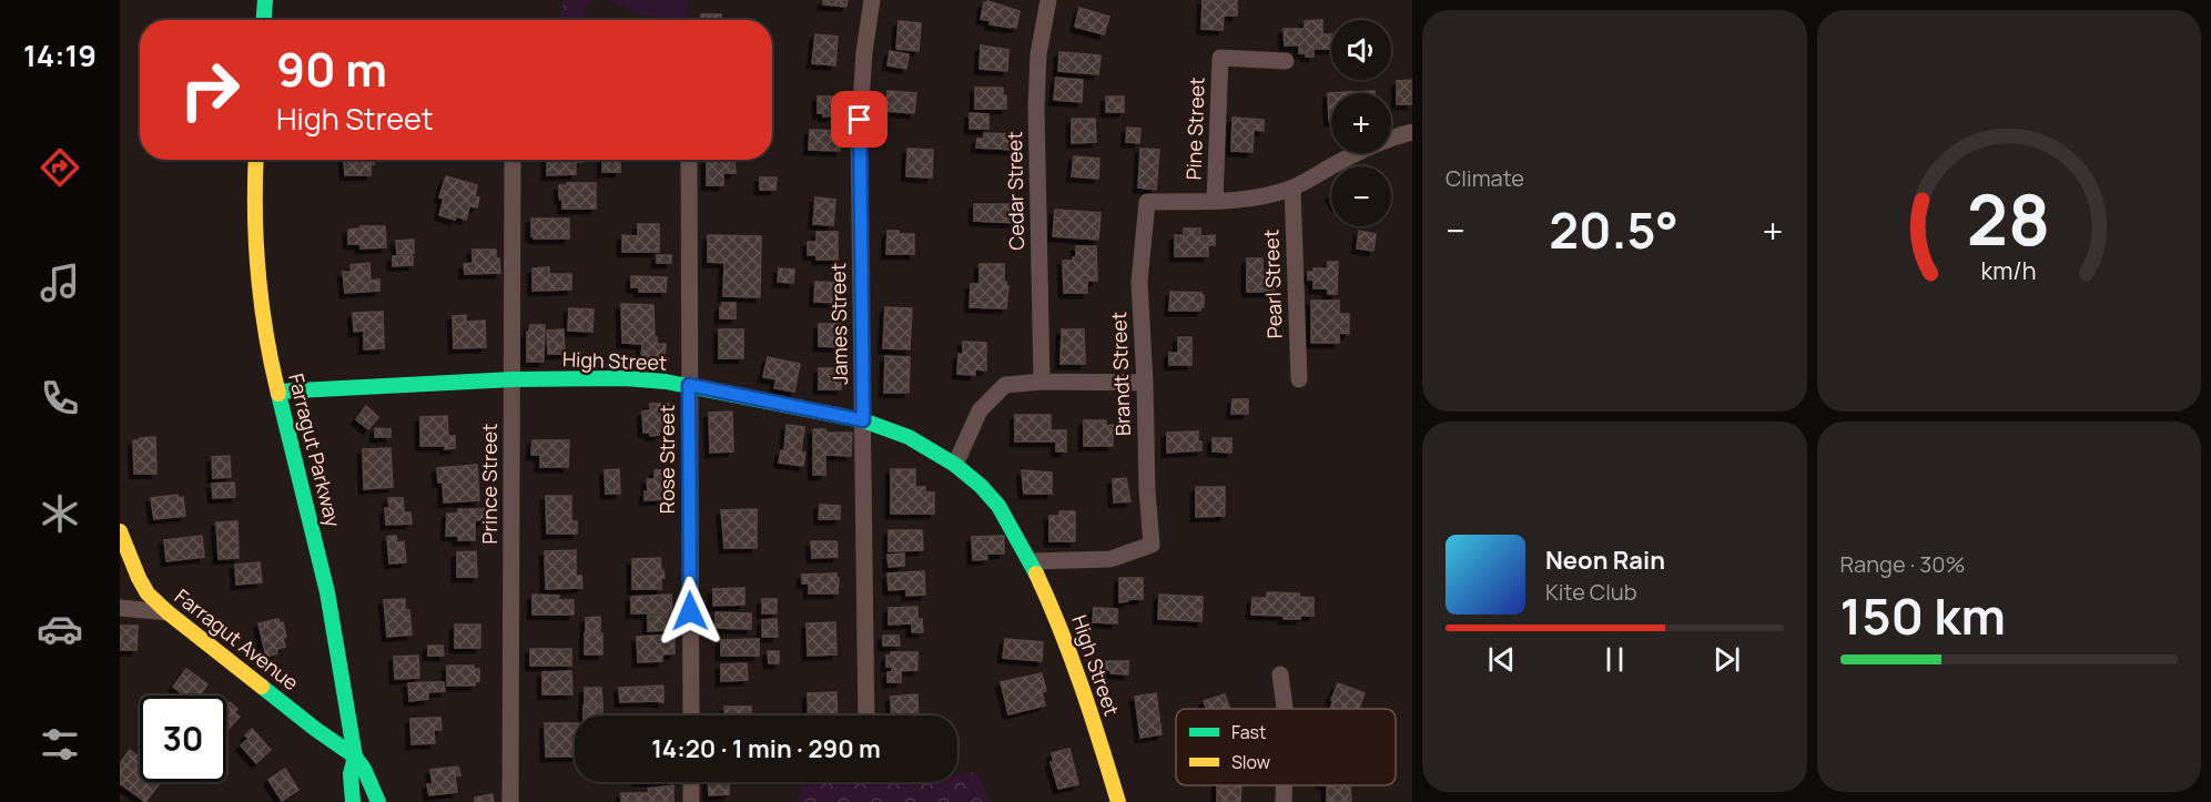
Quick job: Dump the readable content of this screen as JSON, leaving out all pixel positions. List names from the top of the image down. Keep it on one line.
{"streets":{"street":["Pine Street","Cedar Street","Pearl Street","James Street","High Street","Brandt Street","Farragut Parkway","Rose Street","Prince Street","Farragut Avenue"]},"crossings":[["Pine Street","Brandt Street"],["James Street","High Street"],["High Street","Brandt Street"],["High Street","Farragut Parkway"],["High Street","Rose Street"],["High Street","Prince Street"],["Farragut Parkway","Farragut Avenue"]],"legend":["Fast","Slow"],"page":{"tabs":"14:19","tile":["Climate",["Range · 30%","150 km"]],"map_buttons":["+","−"],"turn":["90 m","High Street"],"heat":["−","20.5°","+"],"song":["Neon Rain","Kite Club"],"limit":"30","trip":"14:20 · 1 min · 290 m","gauge":["28","km/h"]}}
